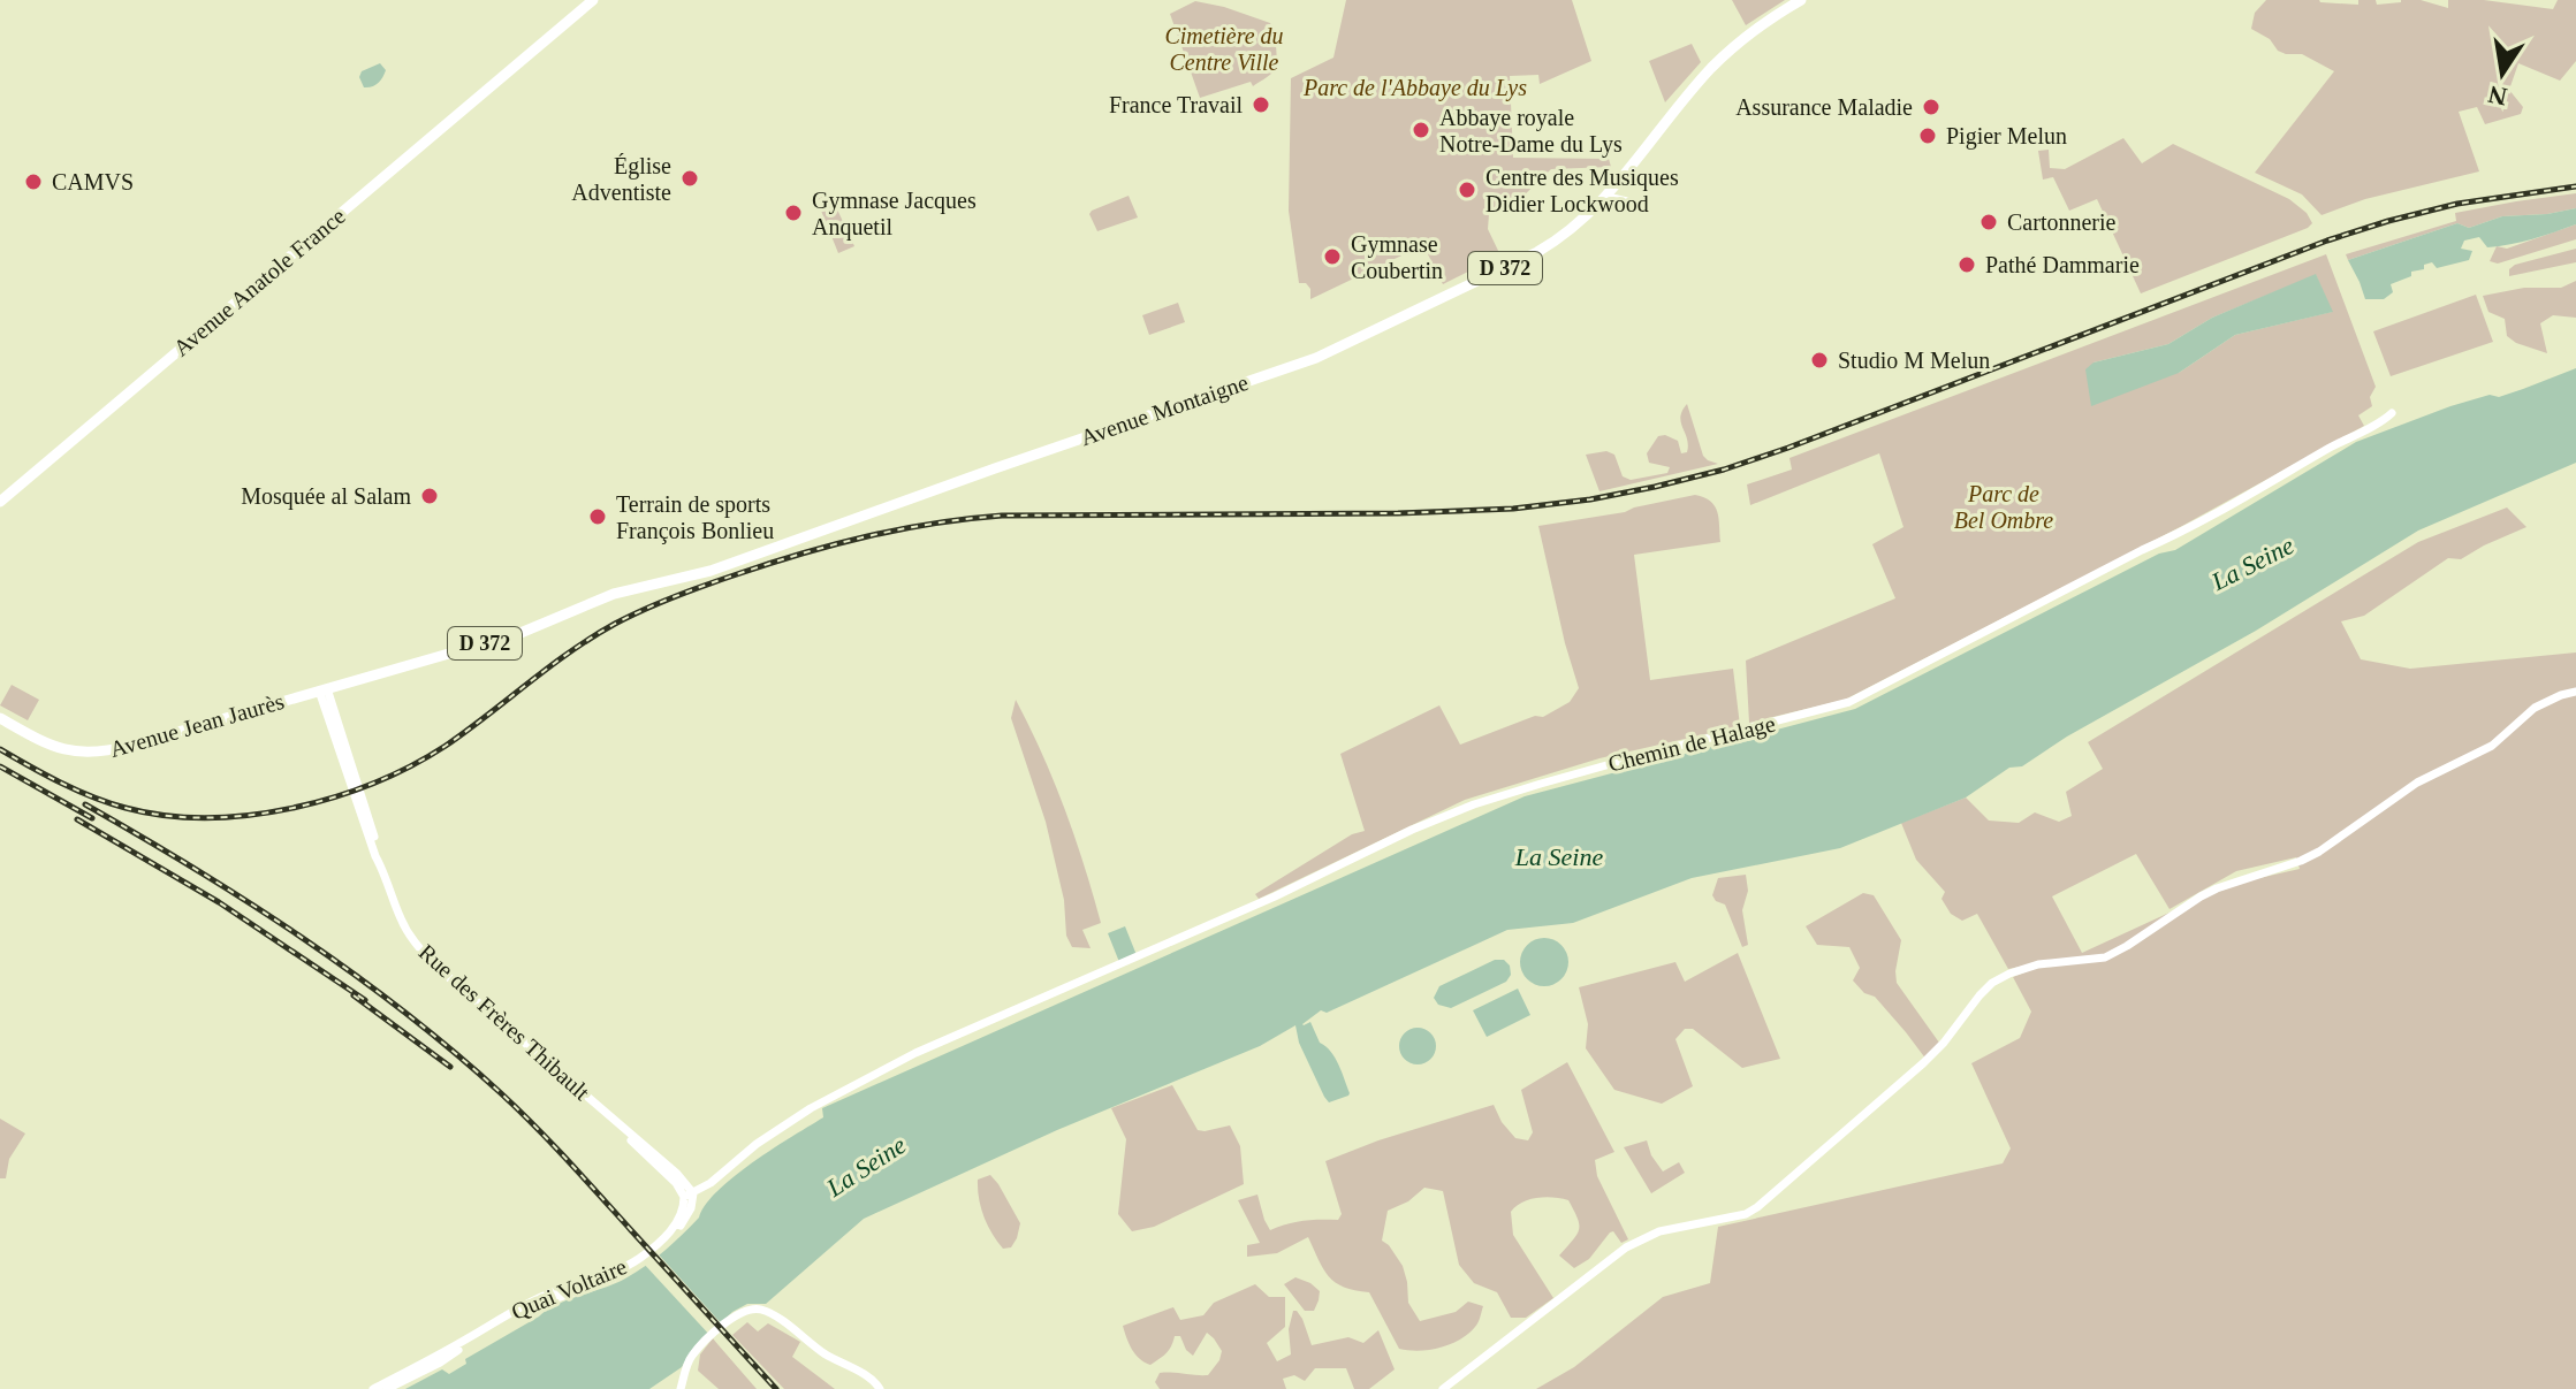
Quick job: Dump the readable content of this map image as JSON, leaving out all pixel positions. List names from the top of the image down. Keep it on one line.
{"streets":{"main road":["D 372","Avenue Anatole France","Avenue Montaigne","Avenue Jean Jaurès"],"street":["Chemin de Halage","Rue des Frères Thibault","Quai Voltaire"]},"crossings":[["Avenue Montaigne","Avenue Jean Jaurès"],["Avenue Jean Jaurès","Rue des Frères Thibault"],["Chemin de Halage","Quai Voltaire"],["Rue des Frères Thibault","Quai Voltaire"]],"water":["La Seine"],"parks":["Cimetière du Centre Ville","Parc de l'Abbaye du Lys","Parc de Bel Ombre"],"places":["France Travail","Assurance Maladie","Abbaye royale Notre-Dame du Lys","Pigier Melun","Église Adventiste","CAMVS","Centre des Musiques Didier Lockwood","Gymnase Jacques Anquetil","Cartonnerie","Gymnase Coubertin","Pathé Dammarie","Studio M Melun","Mosquée al Salam","Terrain de sports François Bonlieu"],"north":"bottom"}
